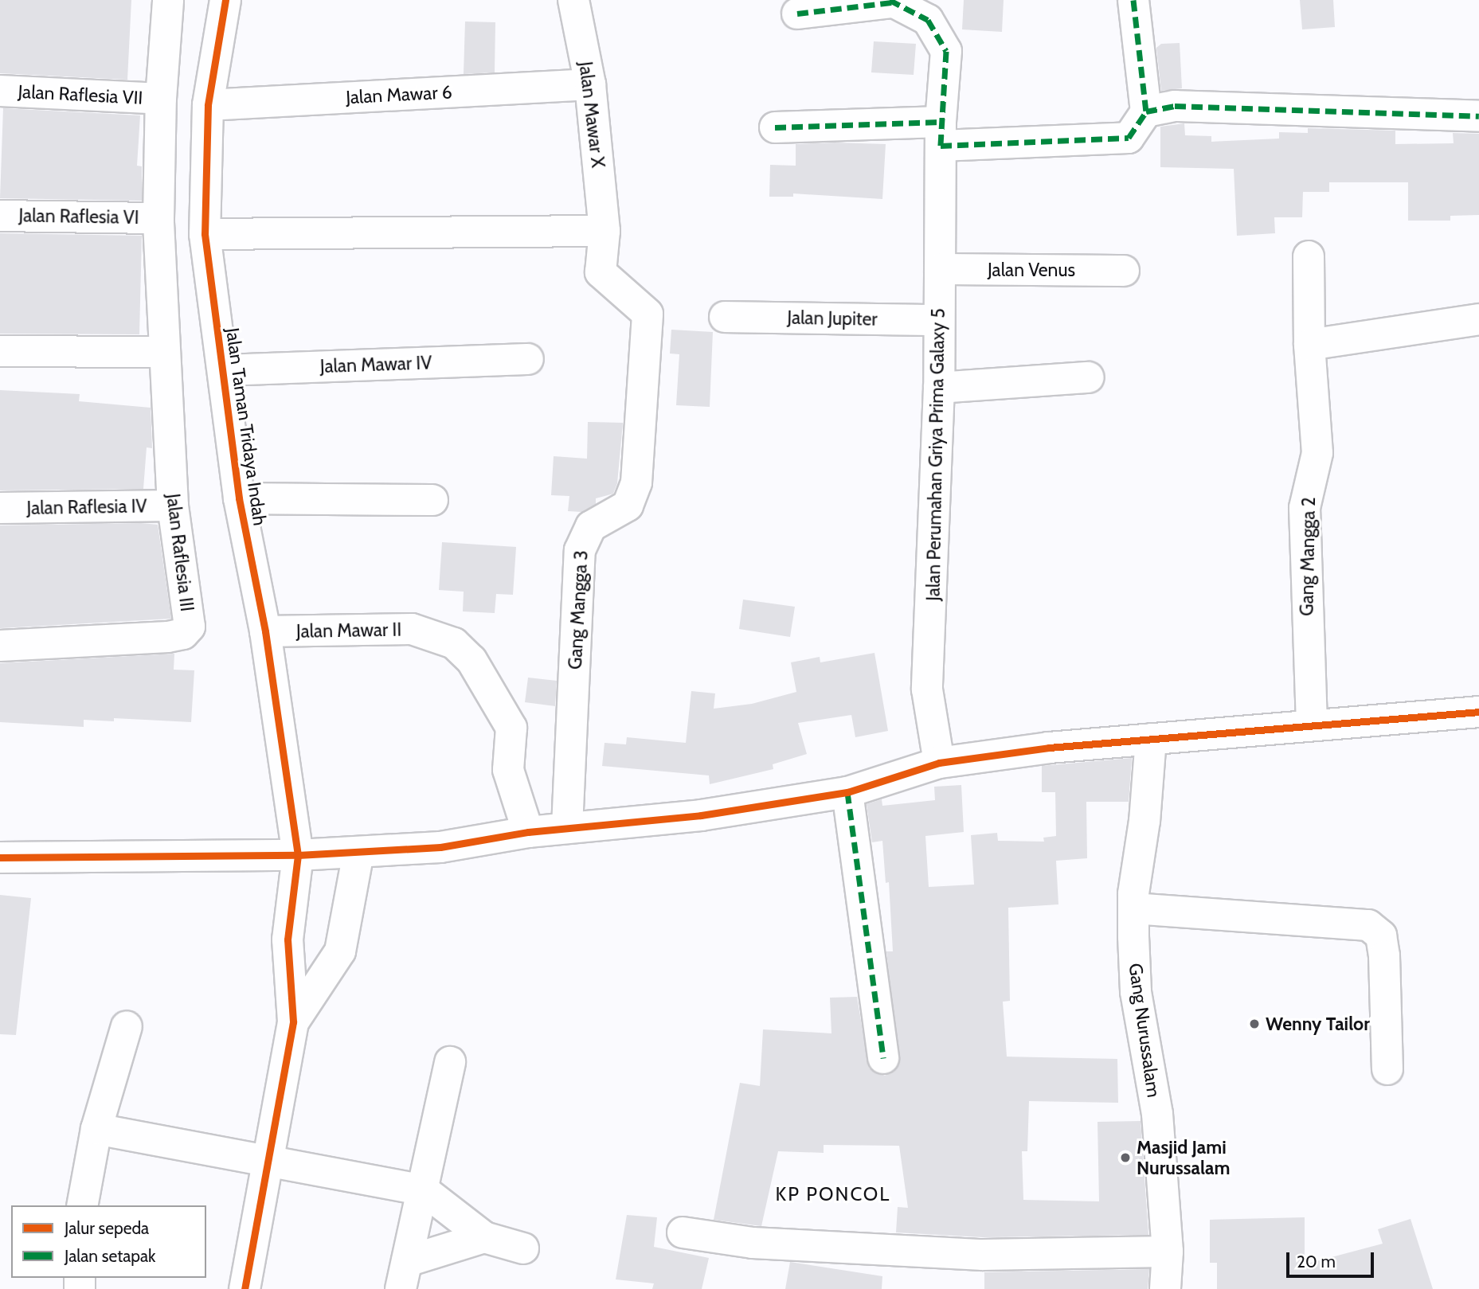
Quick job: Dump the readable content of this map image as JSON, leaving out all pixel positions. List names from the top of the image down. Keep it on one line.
{"streets":{"street":["Jalan Raflesia VII","Jalan Mawar 6","Jalan Mawar X","Jalan Raflesia VI","Jalan Venus","Jalan Jupiter","Jalan Mawar IV","Jalan Taman Tridaya Indah","Jalan Perumahan Griya Prima Galaxy 5","Jalan Raflesia IV","Jalan Raflesia III","Gang Mangga 2","Gang Mangga 3","Jalan Mawar II","Gang Nurussalam"]},"crossings":[["Jalan Raflesia VII","Jalan Raflesia III"],["Jalan Mawar 6","Jalan Mawar X"],["Jalan Mawar 6","Jalan Taman Tridaya Indah"],["Jalan Mawar X","Gang Mangga 3"],["Jalan Raflesia VI","Jalan Raflesia III"],["Jalan Venus","Jalan Perumahan Griya Prima Galaxy 5"],["Jalan Jupiter","Jalan Perumahan Griya Prima Galaxy 5"],["Jalan Mawar IV","Jalan Taman Tridaya Indah"],["Jalan Taman Tridaya Indah","Jalan Mawar II"],["Jalan Raflesia IV","Jalan Raflesia III"]],"districts":["KP PONCOL"],"places":["Wenny Tailor","Masjid Jami Nurussalam"],"legend":["Jalur sepeda","Jalan setapak"],"scale_bar":"20 m"}
